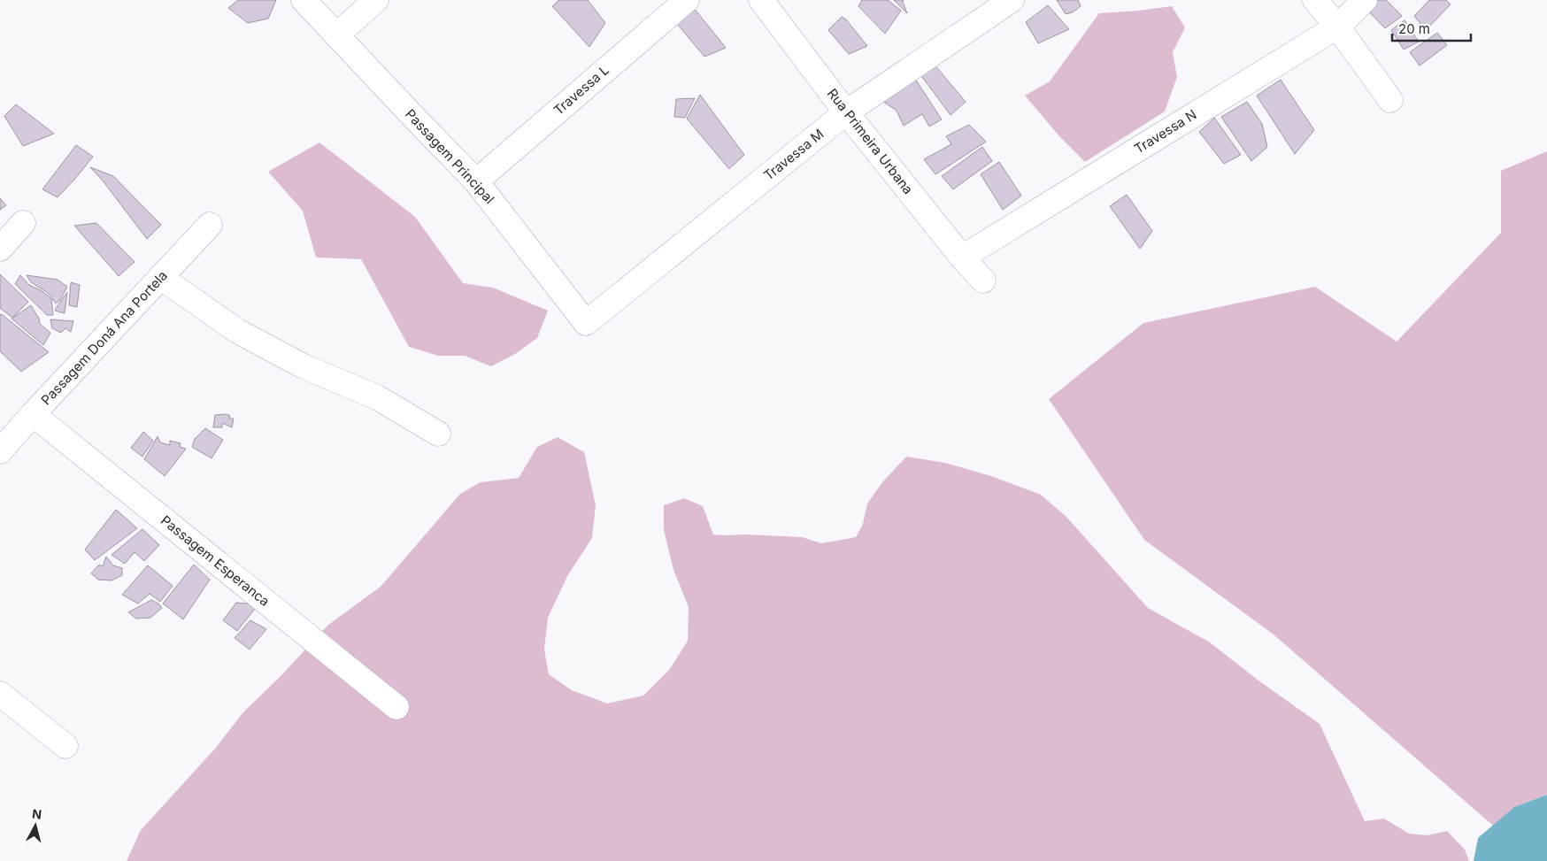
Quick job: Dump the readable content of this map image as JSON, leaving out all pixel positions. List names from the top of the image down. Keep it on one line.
{"streets":{"street":["Travessa L","Travessa N","Rua Primeira Urbana","Travessa M","Passagem Principal","Passagem Doná Ana Portela","Passagem Esperanca"]},"crossings":[["Travessa L","Passagem Principal"],["Travessa N","Rua Primeira Urbana"],["Rua Primeira Urbana","Travessa M"],["Travessa M","Passagem Principal"],["Passagem Doná Ana Portela","Passagem Esperanca"]],"scale_bar":"20 m","north":"top"}
